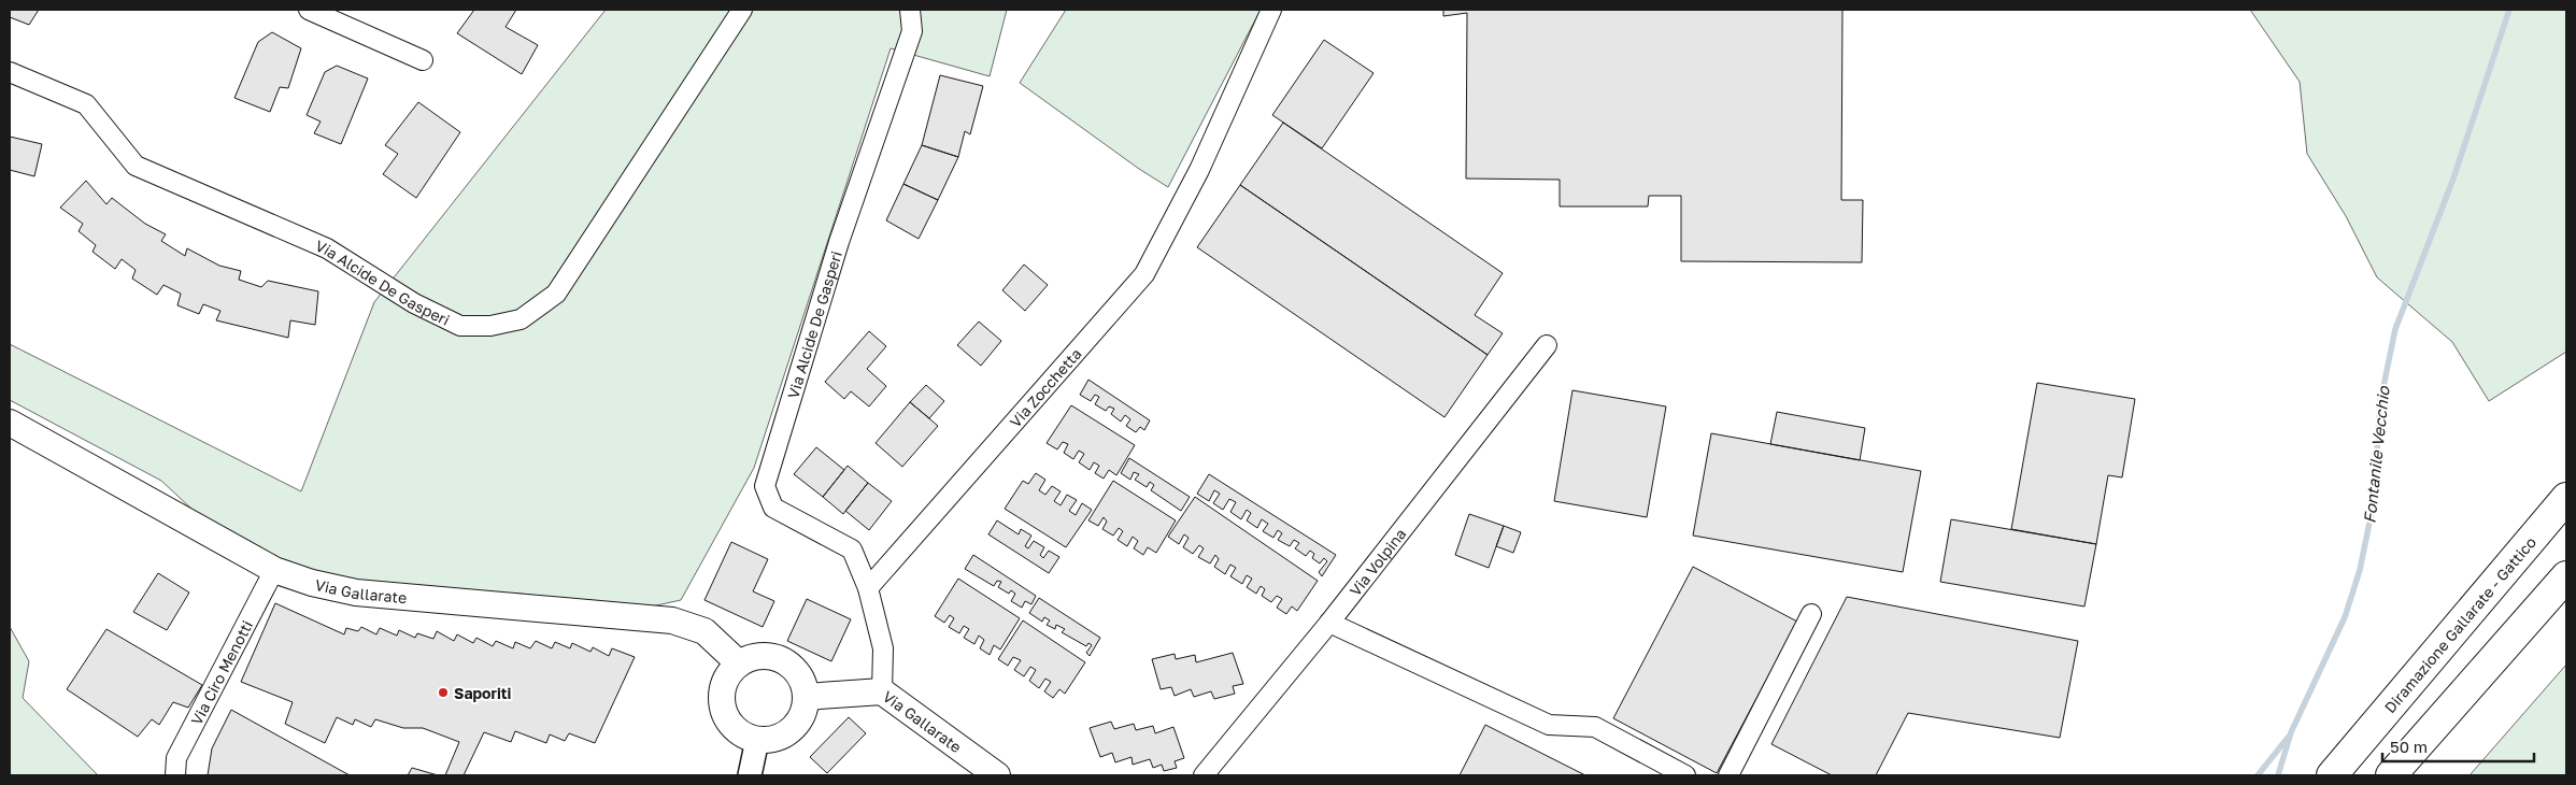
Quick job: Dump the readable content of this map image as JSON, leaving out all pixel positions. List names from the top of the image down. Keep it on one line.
{"streets":{"highway":["Diramazione Gallarate - Gattico"],"main road":["Via Gallarate"],"street":["Via Alcide De Gasperi","Via Zocchetta","Via Volpina","Via Ciro Menotti"]},"crossings":[["Via Alcide De Gasperi","Via Zocchetta"],["Via Alcide De Gasperi","Via Gallarate"],["Via Gallarate","Via Ciro Menotti"]],"water":["Fontanile Vecchio"],"places":["Saporiti"],"scale_bar":"50 m"}
